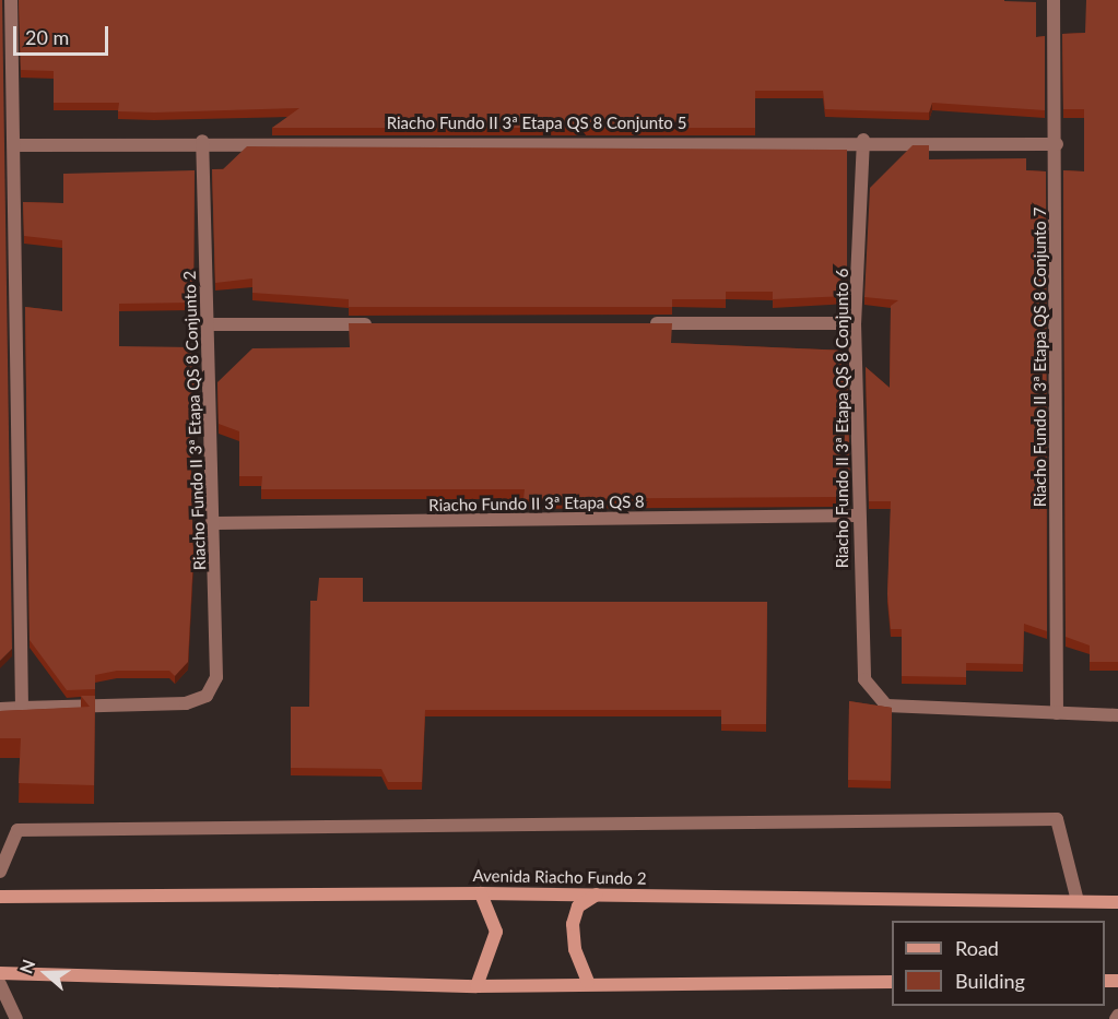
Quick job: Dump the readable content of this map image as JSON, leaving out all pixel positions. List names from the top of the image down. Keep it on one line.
{"streets":{"main road":["Avenida Riacho Fundo 2"],"street":["Riacho Fundo II 3ª Etapa QS 8 Conjunto 5","Riacho Fundo II 3ª Etapa QS 8 Conjunto 7","Riacho Fundo II 3ª Etapa QS 8 Conjunto 6","Riacho Fundo II 3ª Etapa QS 8 Conjunto 2","Riacho Fundo II 3ª Etapa QS 8"]},"crossings":[["Riacho Fundo II 3ª Etapa QS 8 Conjunto 5","Riacho Fundo II 3ª Etapa QS 8 Conjunto 7"],["Riacho Fundo II 3ª Etapa QS 8 Conjunto 5","Riacho Fundo II 3ª Etapa QS 8 Conjunto 6"],["Riacho Fundo II 3ª Etapa QS 8 Conjunto 5","Riacho Fundo II 3ª Etapa QS 8 Conjunto 2"],["Riacho Fundo II 3ª Etapa QS 8 Conjunto 7","Riacho Fundo II 3ª Etapa QS 8 Conjunto 6"],["Riacho Fundo II 3ª Etapa QS 8 Conjunto 6","Riacho Fundo II 3ª Etapa QS 8"],["Riacho Fundo II 3ª Etapa QS 8 Conjunto 2","Riacho Fundo II 3ª Etapa QS 8"]],"legend":["Road","Building"],"scale_bar":"20 m","north":"left"}
